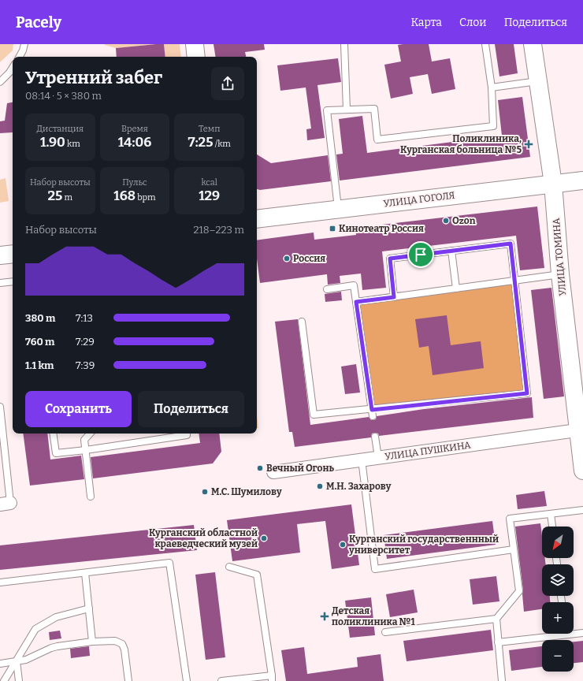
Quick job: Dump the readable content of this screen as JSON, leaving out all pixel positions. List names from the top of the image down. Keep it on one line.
{"streets":{"street":["УЛИЦА ГОГОЛЯ","УЛИЦА ТОМИНА","УЛИЦА ПУШКИНА"]},"crossings":[["УЛИЦА ГОГОЛЯ","УЛИЦА ТОМИНА"],["УЛИЦА ТОМИНА","УЛИЦА ПУШКИНА"]],"places":{"health":["Поликлиника, Курганская больница №5","Детская поликлиника №1"],"other":["Ozon","Россия","Вечный Огонь","М.Н. Захарову","М.С. Шумилову","Курганский областной краеведческий музей","Курганский государственнный университет"],"transit":["Кинотеатр Россия"]},"north":"bottom left","page":{"header":"Pacely","nav":["Карта","Слои","Поделиться"],"heading":["Утренний забег","08:14 · 5 × 380 m"],"stats":[["Дистанция","1.90 km"],["Время","14:06"],["Темп","7:25 /km"],["Набор высоты","25 m"],["Пульс","168 bpm"],["kcal","129"]],"chart":["Набор высоты","218–223 m"],"list":[{"name":"380 m","note":"7:13"},{"name":"760 m","note":"7:29"},{"name":"1.1 km","note":"7:39"}],"buttons":["Сохранить","Поделиться"],"map_buttons":["+","−"]}}
